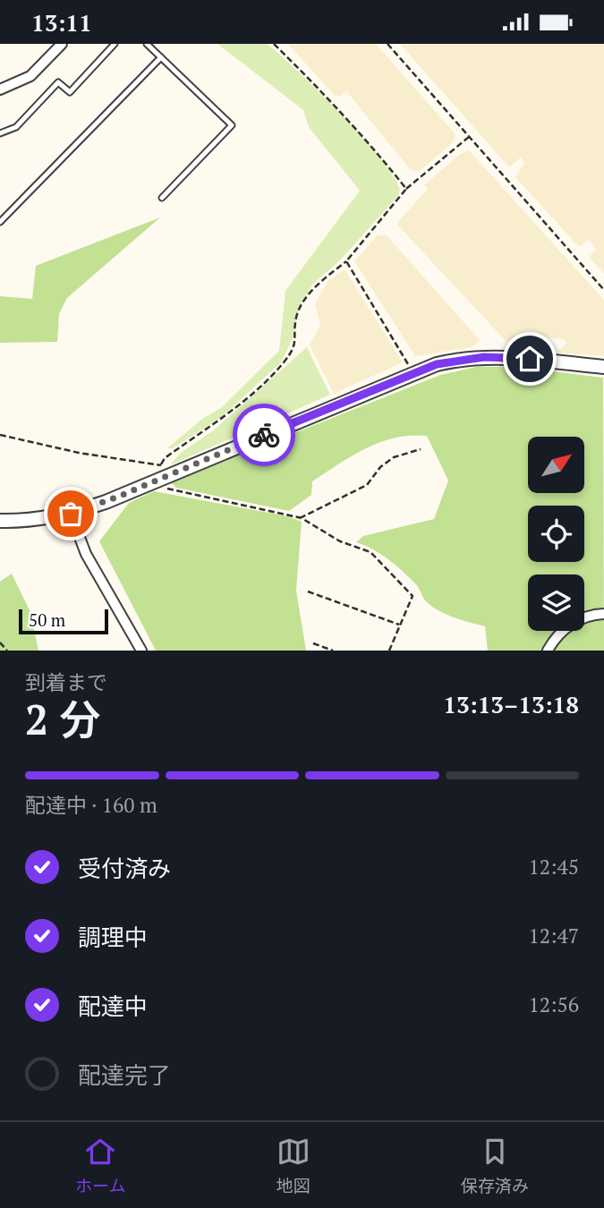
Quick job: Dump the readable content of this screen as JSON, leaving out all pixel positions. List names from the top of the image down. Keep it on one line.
{"scale_bar":"50 m","north":"top right","page":{"status":"13:11","scale":"50 m","heading":["2 分","到着まで","13:13–13:18"],"bar":"配達中 · 160 m","list":[["受付済み","12:45"],["調理中","12:47"],["配達中","12:56"],"配達完了"],"tabs":["ホーム","地図","保存済み"]}}
